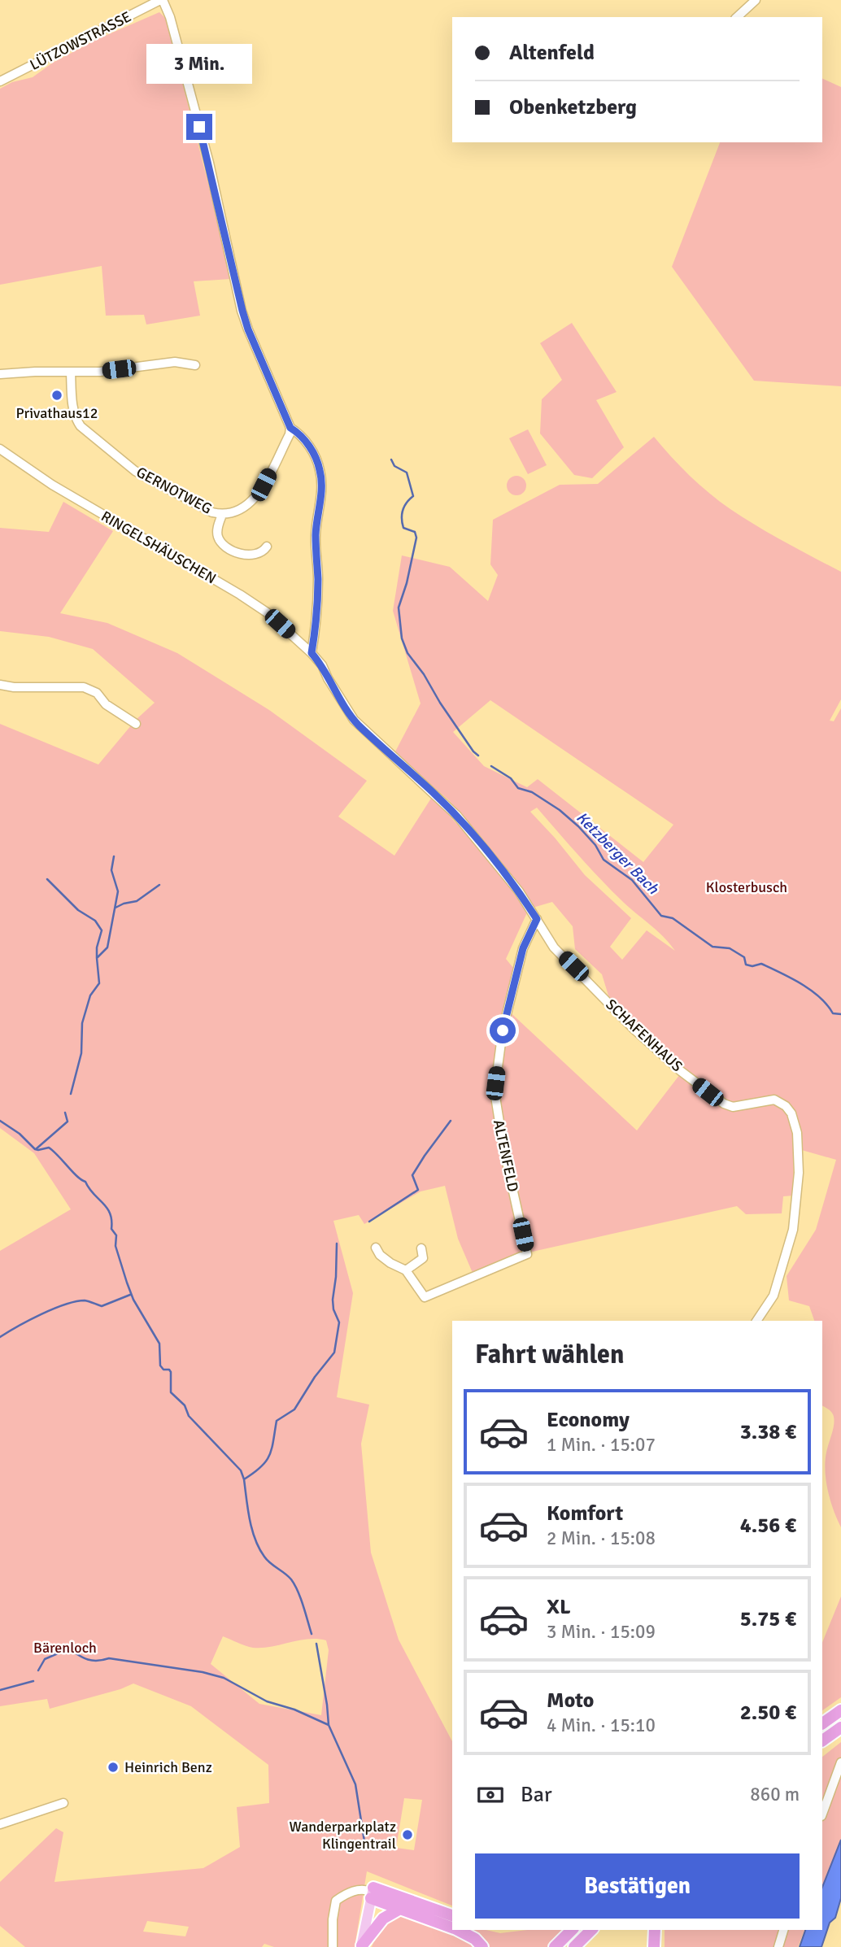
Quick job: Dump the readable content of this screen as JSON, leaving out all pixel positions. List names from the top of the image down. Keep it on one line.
{"streets":{"street":["LÜTZOWSTRASSE","GERNOTWEG","RINGELSHÄUSCHEN","SCHAFENHAUS","ALTENFELD"]},"crossings":[["RINGELSHÄUSCHEN","SCHAFENHAUS"],["SCHAFENHAUS","ALTENFELD"]],"water":["Ketzberger Bach"],"parks":["Klosterbusch","Bärenloch"],"places":["Privathaus12","Heinrich Benz","Wanderparkplatz Klingentrail"],"page":{"banner":["Altenfeld","Obenketzberg"],"bubble":"3 Min.","heading":"Fahrt wählen","list":[{"name":"Economy","note":"1 Min. · 15:07","value":"3.38 €"},{"name":"Komfort","note":"2 Min. · 15:08","value":"4.56 €"},{"name":"XL","note":"3 Min. · 15:09","value":"5.75 €"},{"name":"Moto","note":"4 Min. · 15:10","value":"2.50 €"}],"pay":["Bar","860 m"],"buttons":"Bestätigen"}}
